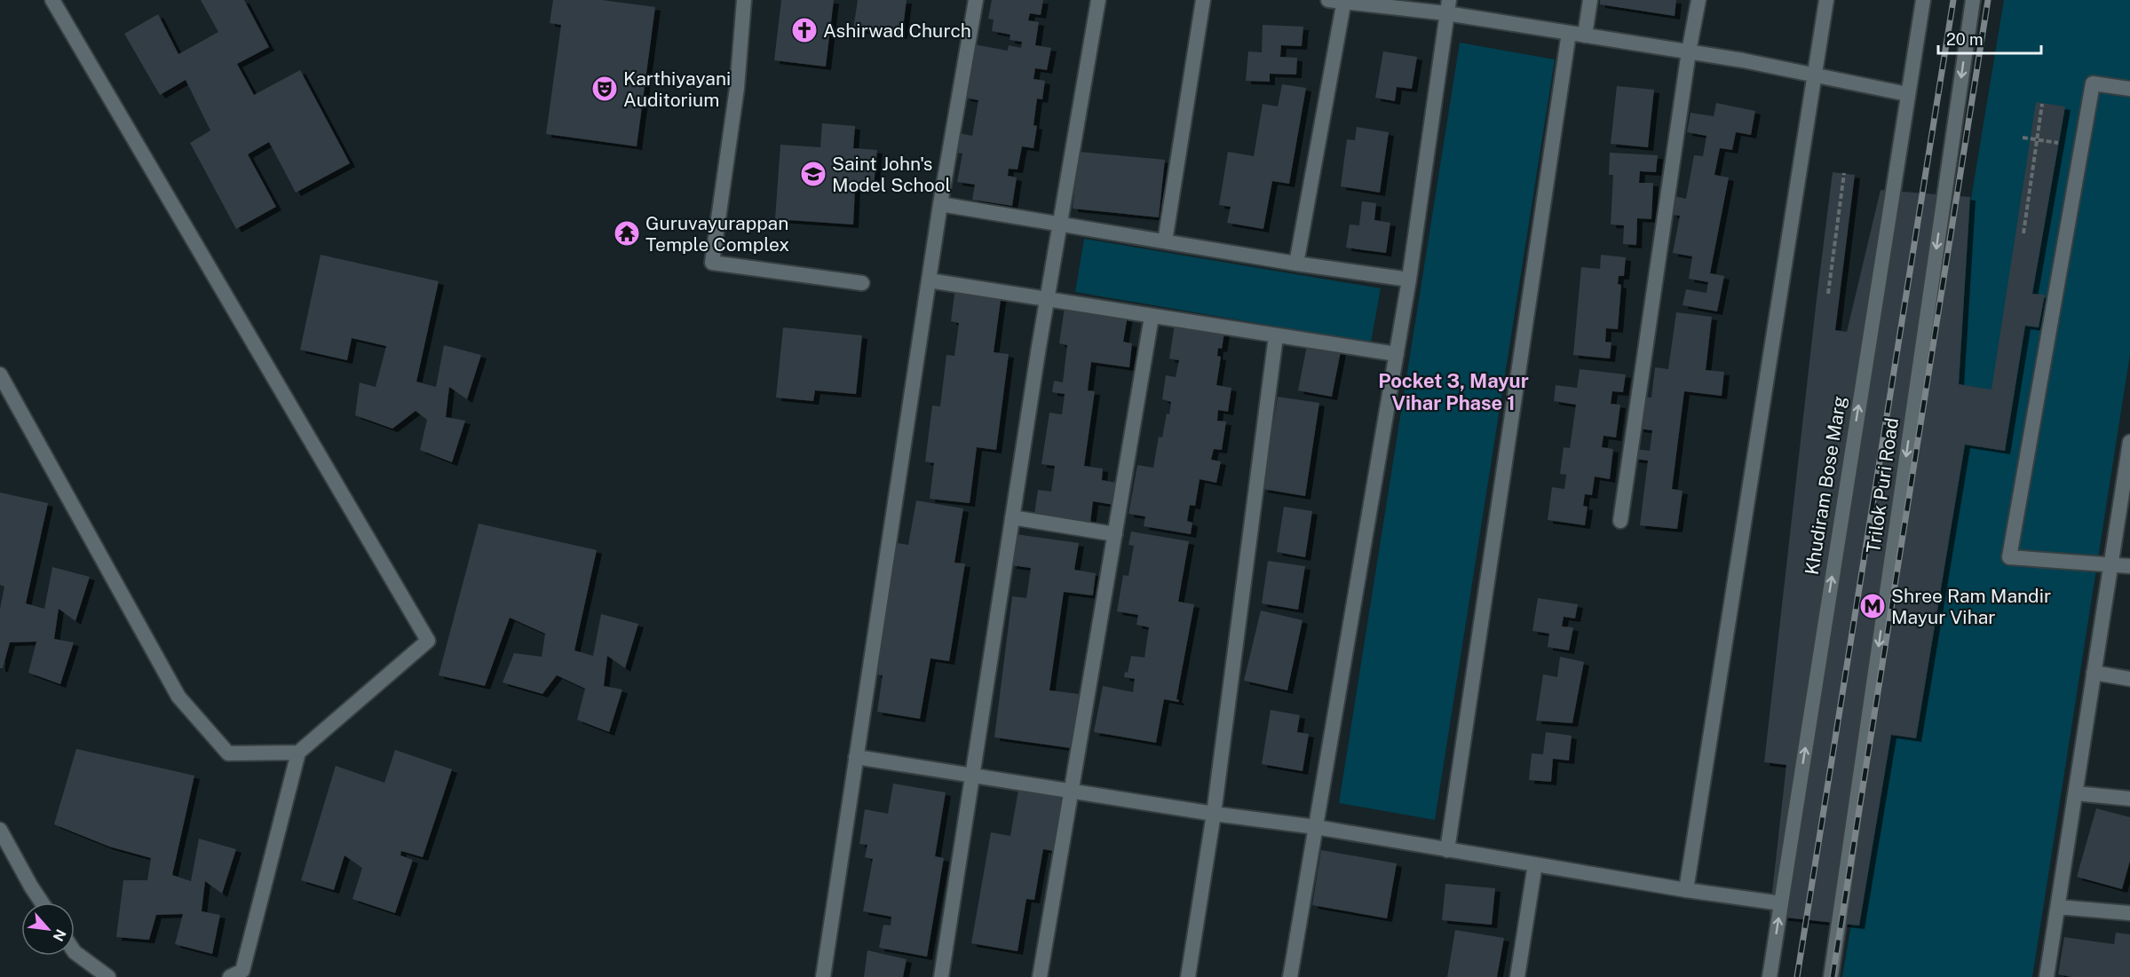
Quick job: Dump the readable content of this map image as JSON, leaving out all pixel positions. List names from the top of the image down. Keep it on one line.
{"streets":{"street":["Khudiram Bose Marg","Trilok Puri Road"]},"one_way":["Trilok Puri Road"],"districts":["Pocket 3, Mayur Vihar Phase 1"],"places":{"church":["Ashirwad Church"],"theatre":["Karthiyayani Auditorium"],"school or university":["Saint John's Model School"],"temple":["Guruvayurappan Temple Complex"],"metro station":["Shree Ram Mandir Mayur Vihar"]},"scale_bar":"20 m","north":"bottom right"}
